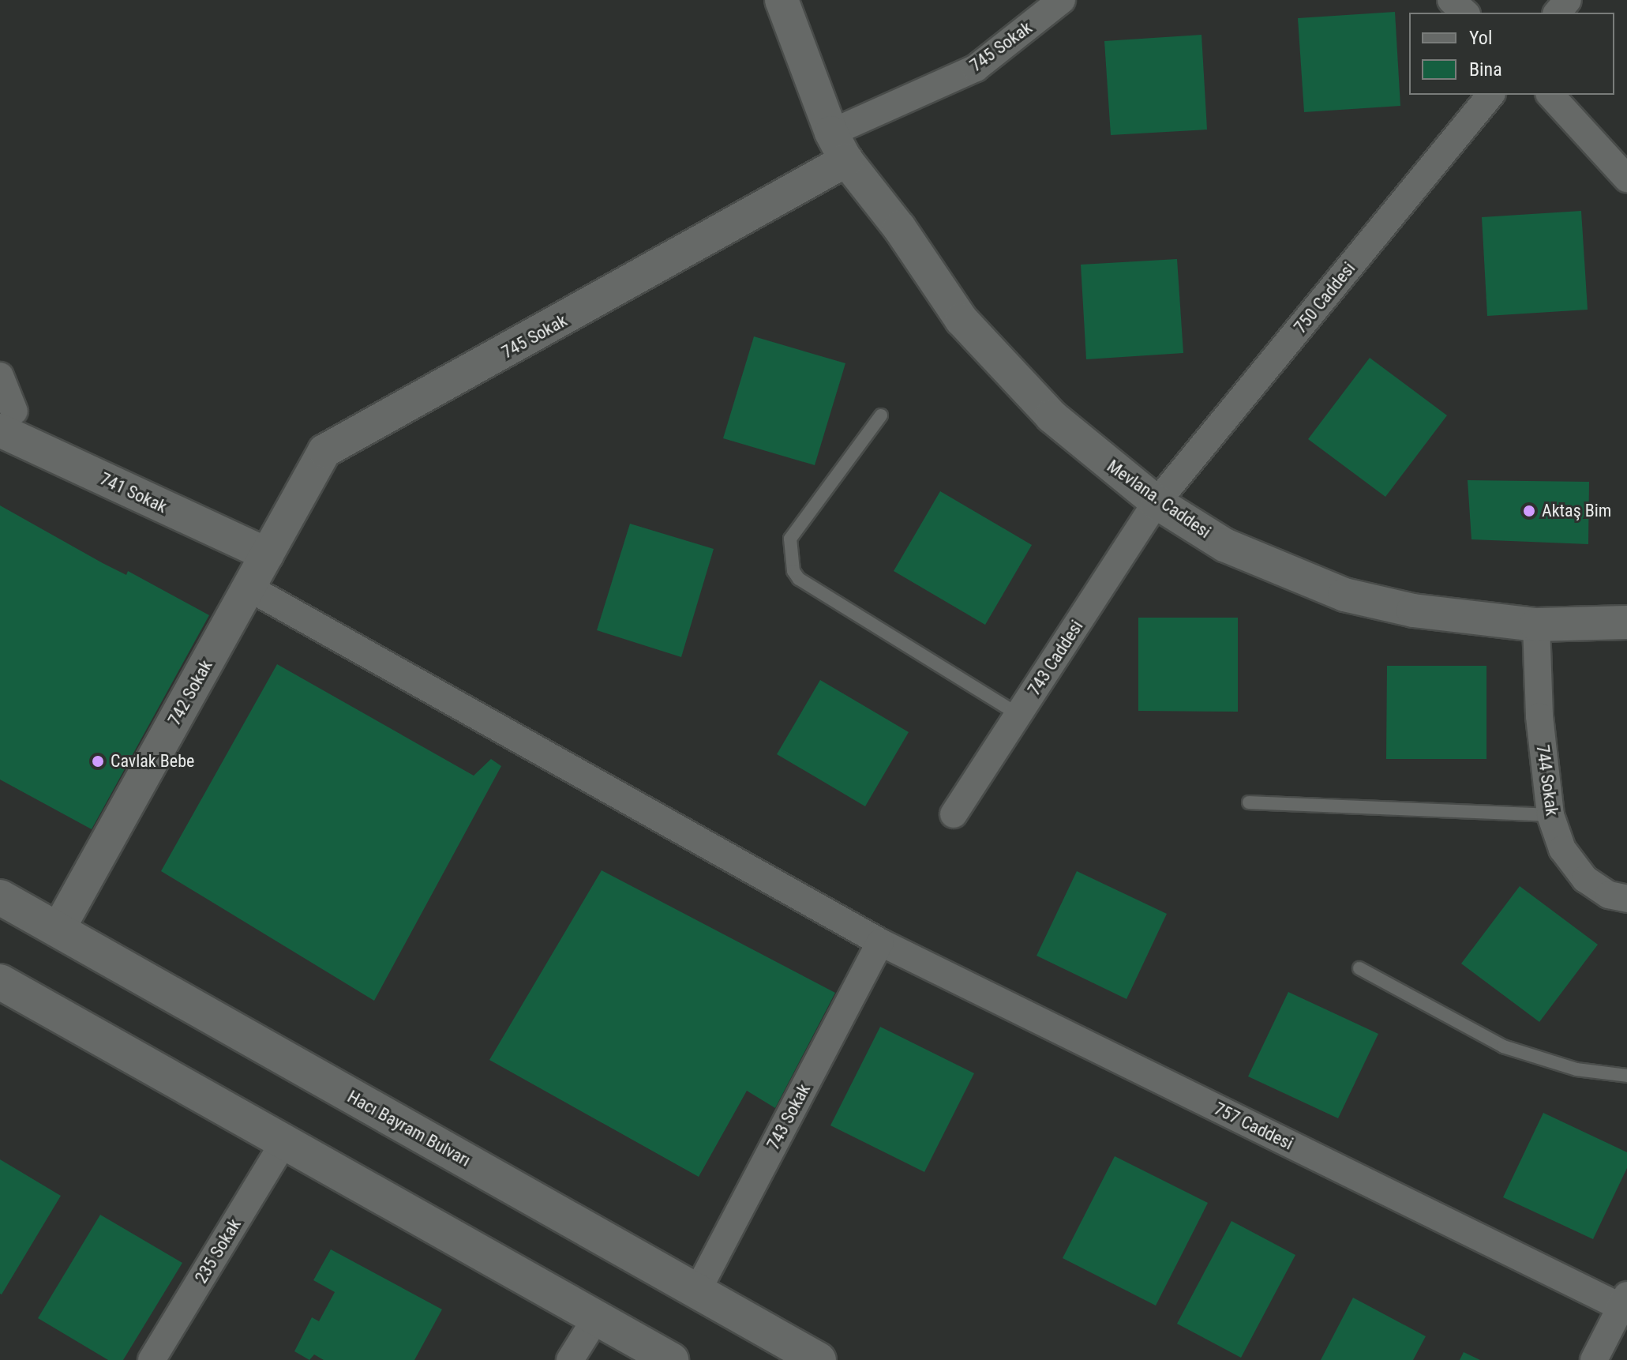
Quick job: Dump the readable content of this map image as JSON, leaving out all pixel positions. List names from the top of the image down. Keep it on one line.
{"streets":{"main road":["Hacı Bayram Bulvarı"],"street":["745 Sokak","750 Caddesi","741 Sokak","Mevlana. Caddesi","743 Caddesi","742 Sokak","744 Sokak","743 Sokak","757 Caddesi","235 Sokak"]},"crossings":[["745 Sokak","741 Sokak"],["745 Sokak","Mevlana. Caddesi"],["745 Sokak","742 Sokak"],["750 Caddesi","Mevlana. Caddesi"],["750 Caddesi","743 Caddesi"],["741 Sokak","742 Sokak"],["Mevlana. Caddesi","743 Caddesi"],["Mevlana. Caddesi","744 Sokak"],["742 Sokak","757 Caddesi"],["742 Sokak","Hacı Bayram Bulvarı"],["743 Sokak","757 Caddesi"],["743 Sokak","Hacı Bayram Bulvarı"]],"places":["Aktaş Bim","Cavlak Bebe"],"legend":["Yol","Bina"]}
